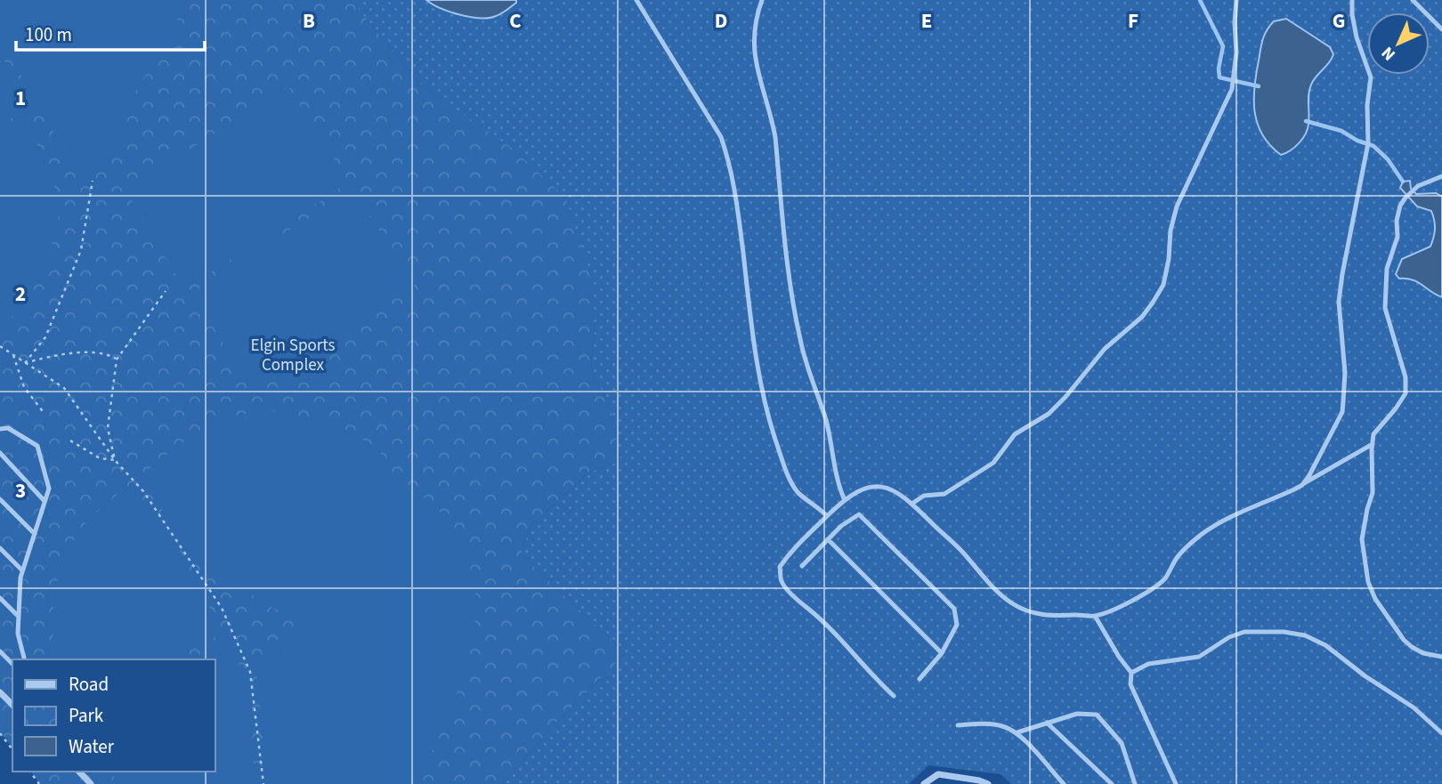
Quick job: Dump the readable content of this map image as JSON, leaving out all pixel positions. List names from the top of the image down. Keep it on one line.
{"parks":["Elgin Sports Complex"],"legend":["Road","Park","Water"],"scale_bar":"100 m","north":"bottom left","grid":{"columns":["B","C","D","E","F","G"],"rows":["1","2","3"]}}
